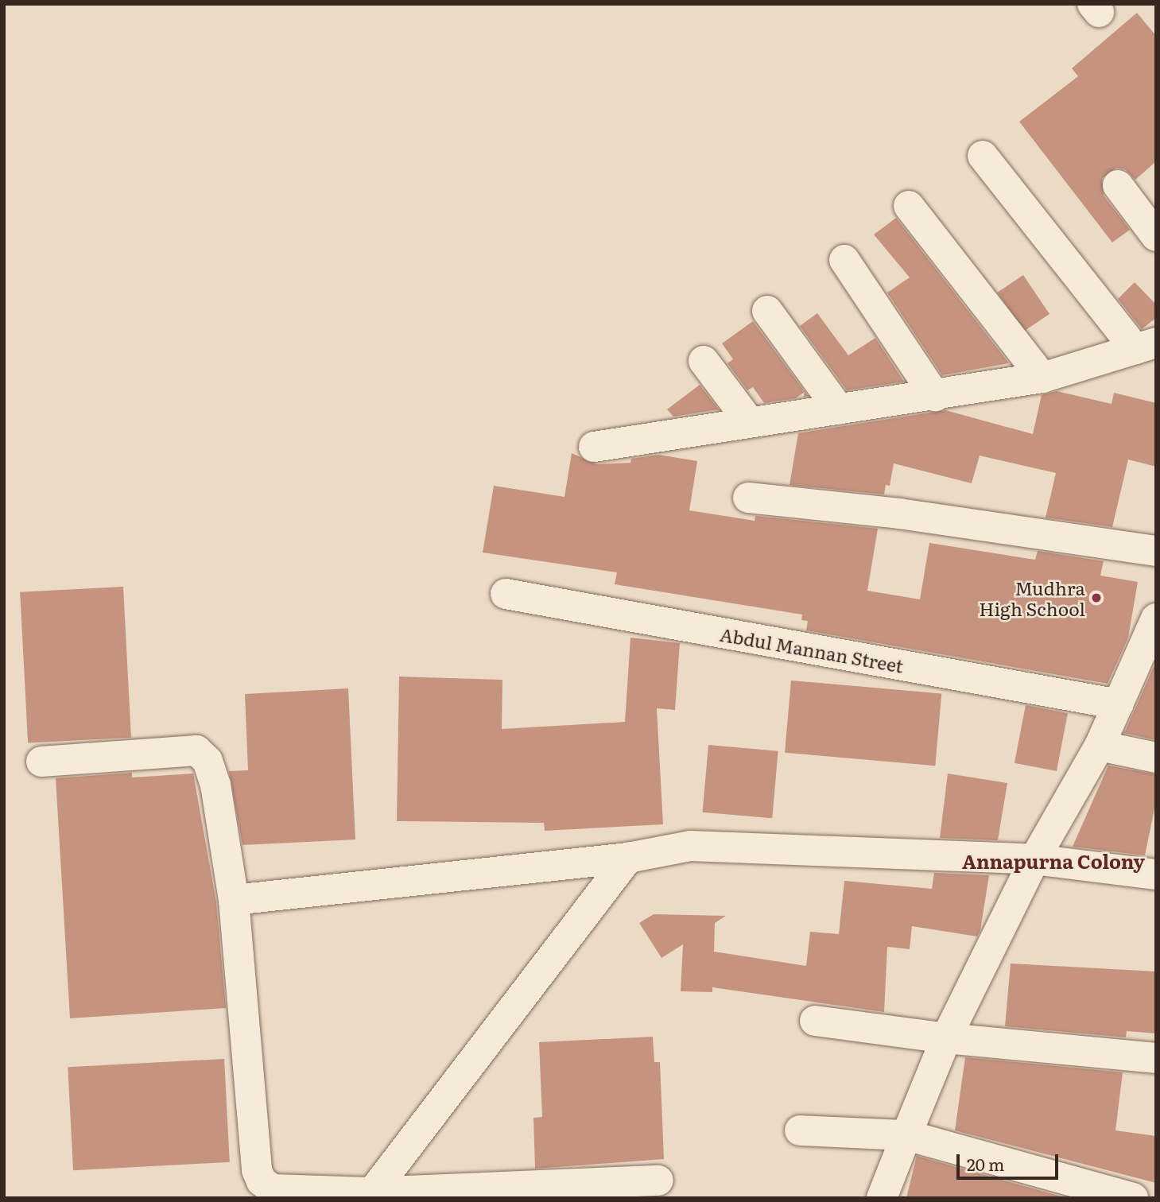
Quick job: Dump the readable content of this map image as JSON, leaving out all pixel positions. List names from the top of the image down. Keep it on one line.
{"streets":{"street":["Abdul Mannan Street"]},"districts":["Annapurna Colony"],"places":["Mudhra High School"],"scale_bar":"20 m"}
